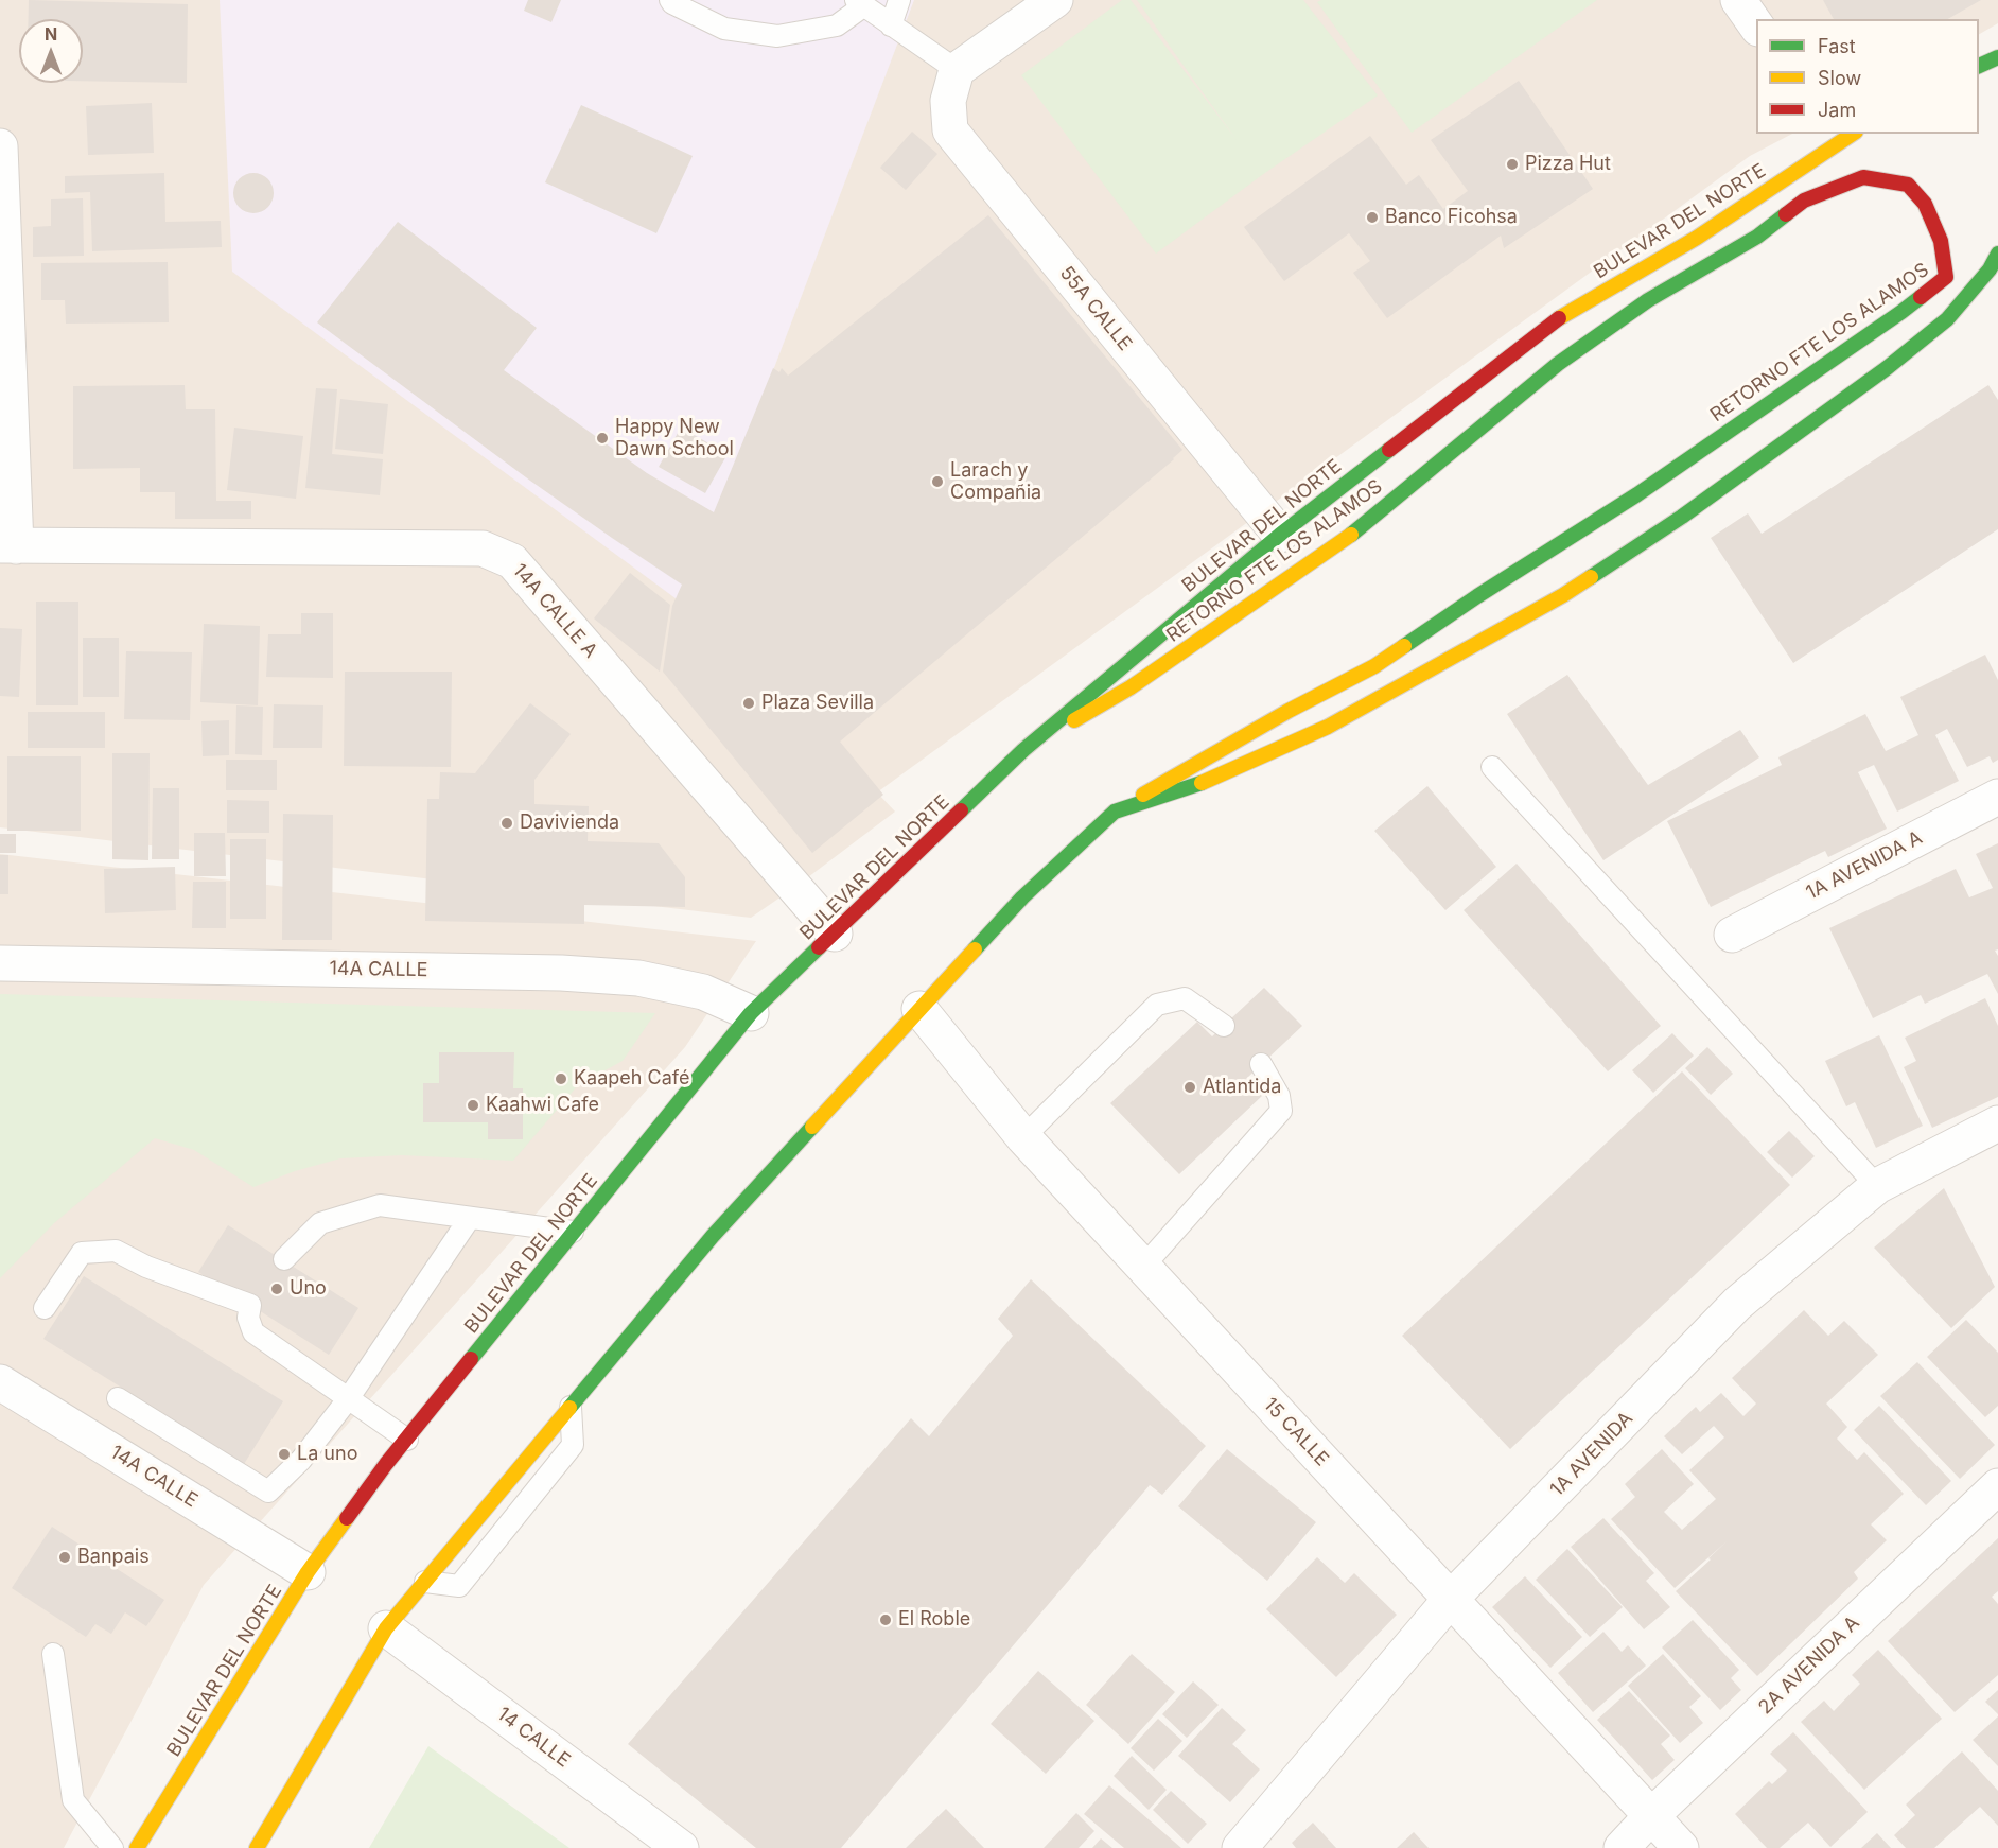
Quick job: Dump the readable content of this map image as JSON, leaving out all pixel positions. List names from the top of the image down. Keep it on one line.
{"streets":{"main road":["BULEVAR DEL NORTE","RETORNO FTE LOS ALAMOS"],"street":["55A CALLE","14A CALLE A","1A AVENIDA A","14A CALLE","15 CALLE","1A AVENIDA","2A AVENIDA A","14 CALLE"]},"crossings":[["BULEVAR DEL NORTE","55A CALLE"],["BULEVAR DEL NORTE","RETORNO FTE LOS ALAMOS"],["BULEVAR DEL NORTE","14A CALLE A"],["BULEVAR DEL NORTE","14A CALLE"],["15 CALLE","1A AVENIDA"],["15 CALLE","2A AVENIDA A"]],"places":["Pizza Hut","Banco Ficohsa","Happy New Dawn School","Larach y Compañia","Plaza Sevilla","Davivienda","Kaapeh Café","Atlantida","Kaahwi Cafe","Uno","La uno","Banpais","El Roble"],"legend":["Fast","Slow","Jam"],"north":"top"}
